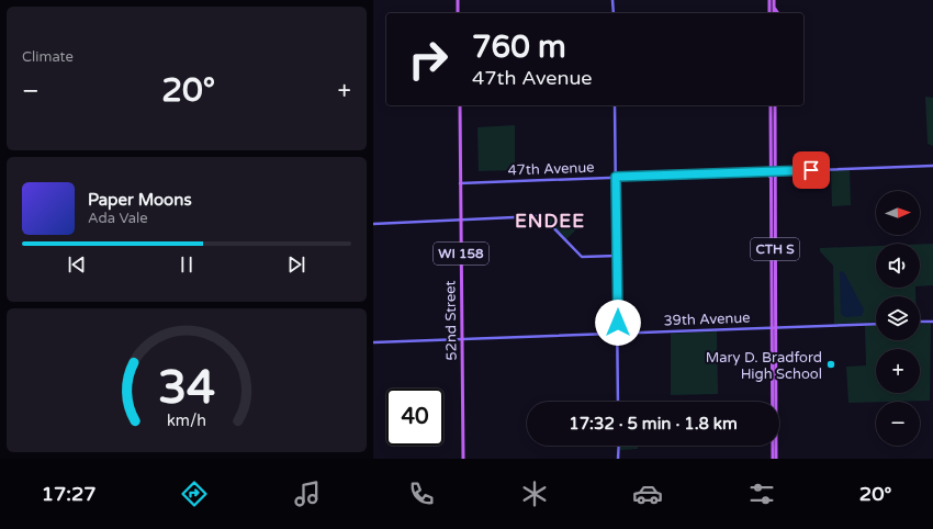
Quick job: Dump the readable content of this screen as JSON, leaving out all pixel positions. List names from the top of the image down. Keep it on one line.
{"streets":{"main road":["CTH S","WI 158","52nd Street"],"street":["47th Avenue","39th Avenue"]},"crossings":[["47th Avenue","CTH S"],["47th Avenue","52nd Street"],["CTH S","39th Avenue"],["39th Avenue","52nd Street"]],"districts":["ENDEE"],"places":["Mary D. Bradford High School"],"north":"right","page":{"tile":"Climate","turn":["760 m","47th Avenue"],"heat":["−","20°","+"],"song":["Paper Moons","Ada Vale"],"map_buttons":["+","−"],"limit":"40","trip":"17:32 · 5 min · 1.8 km","tabs":["17:27","20°"],"gauge":["34","km/h"]}}
